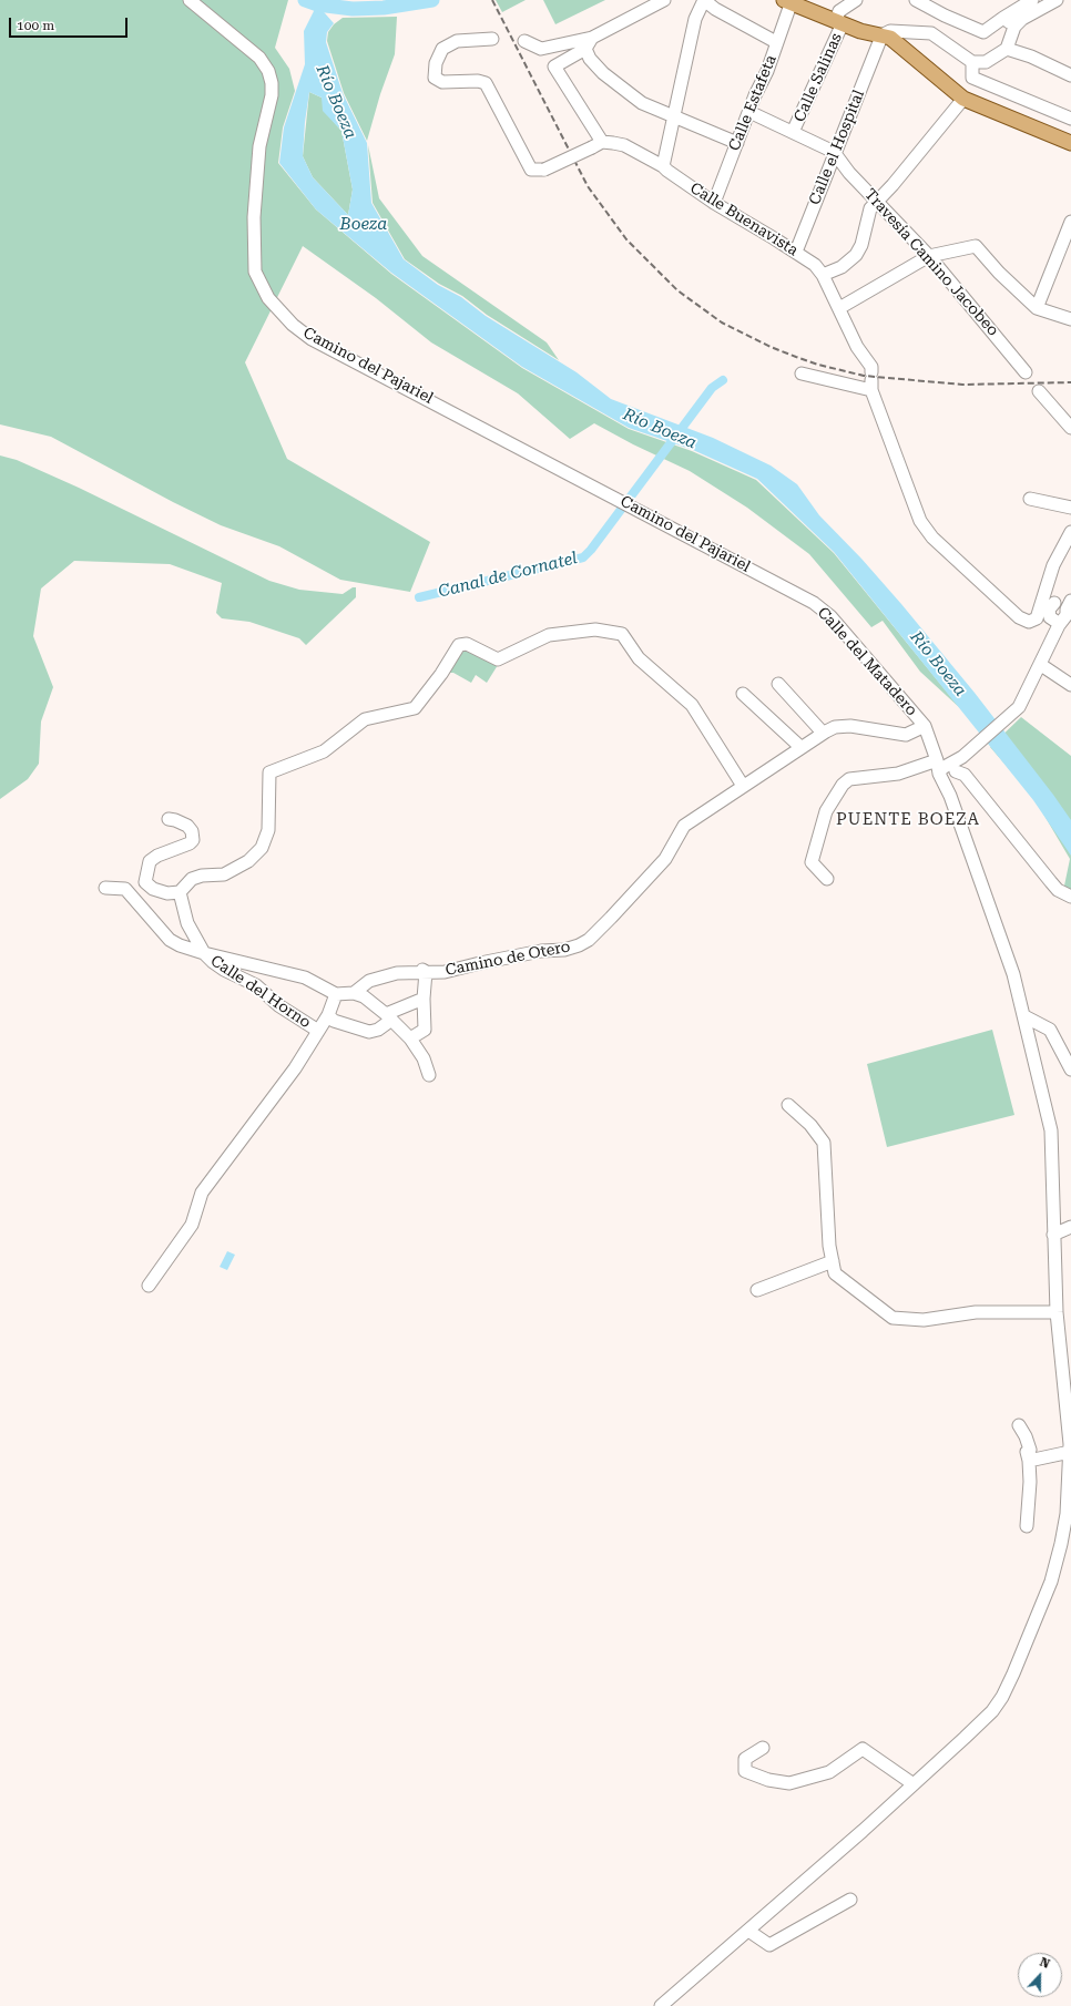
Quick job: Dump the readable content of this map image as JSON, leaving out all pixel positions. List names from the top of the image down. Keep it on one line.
{"streets":{"street":["Calle Salinas","Calle Estafeta","Calle el Hospital","Calle Buenavista","Travesía Camino Jacobeo","Camino del Pajariel","Calle del Matadero","Camino de Otero","Calle del Horno"]},"crossings":[["Calle Salinas","Travesía Camino Jacobeo"],["Calle Estafeta","Calle Buenavista"],["Calle Estafeta","Travesía Camino Jacobeo"],["Calle el Hospital","Calle Buenavista"],["Calle el Hospital","Travesía Camino Jacobeo"],["Camino del Pajariel","Calle del Matadero"],["Calle del Matadero","Camino de Otero"]],"districts":["PUENTE BOEZA"],"water":["Río Boeza","Boeza","Canal de Cornatel"],"scale_bar":"100 m","north":"top"}
